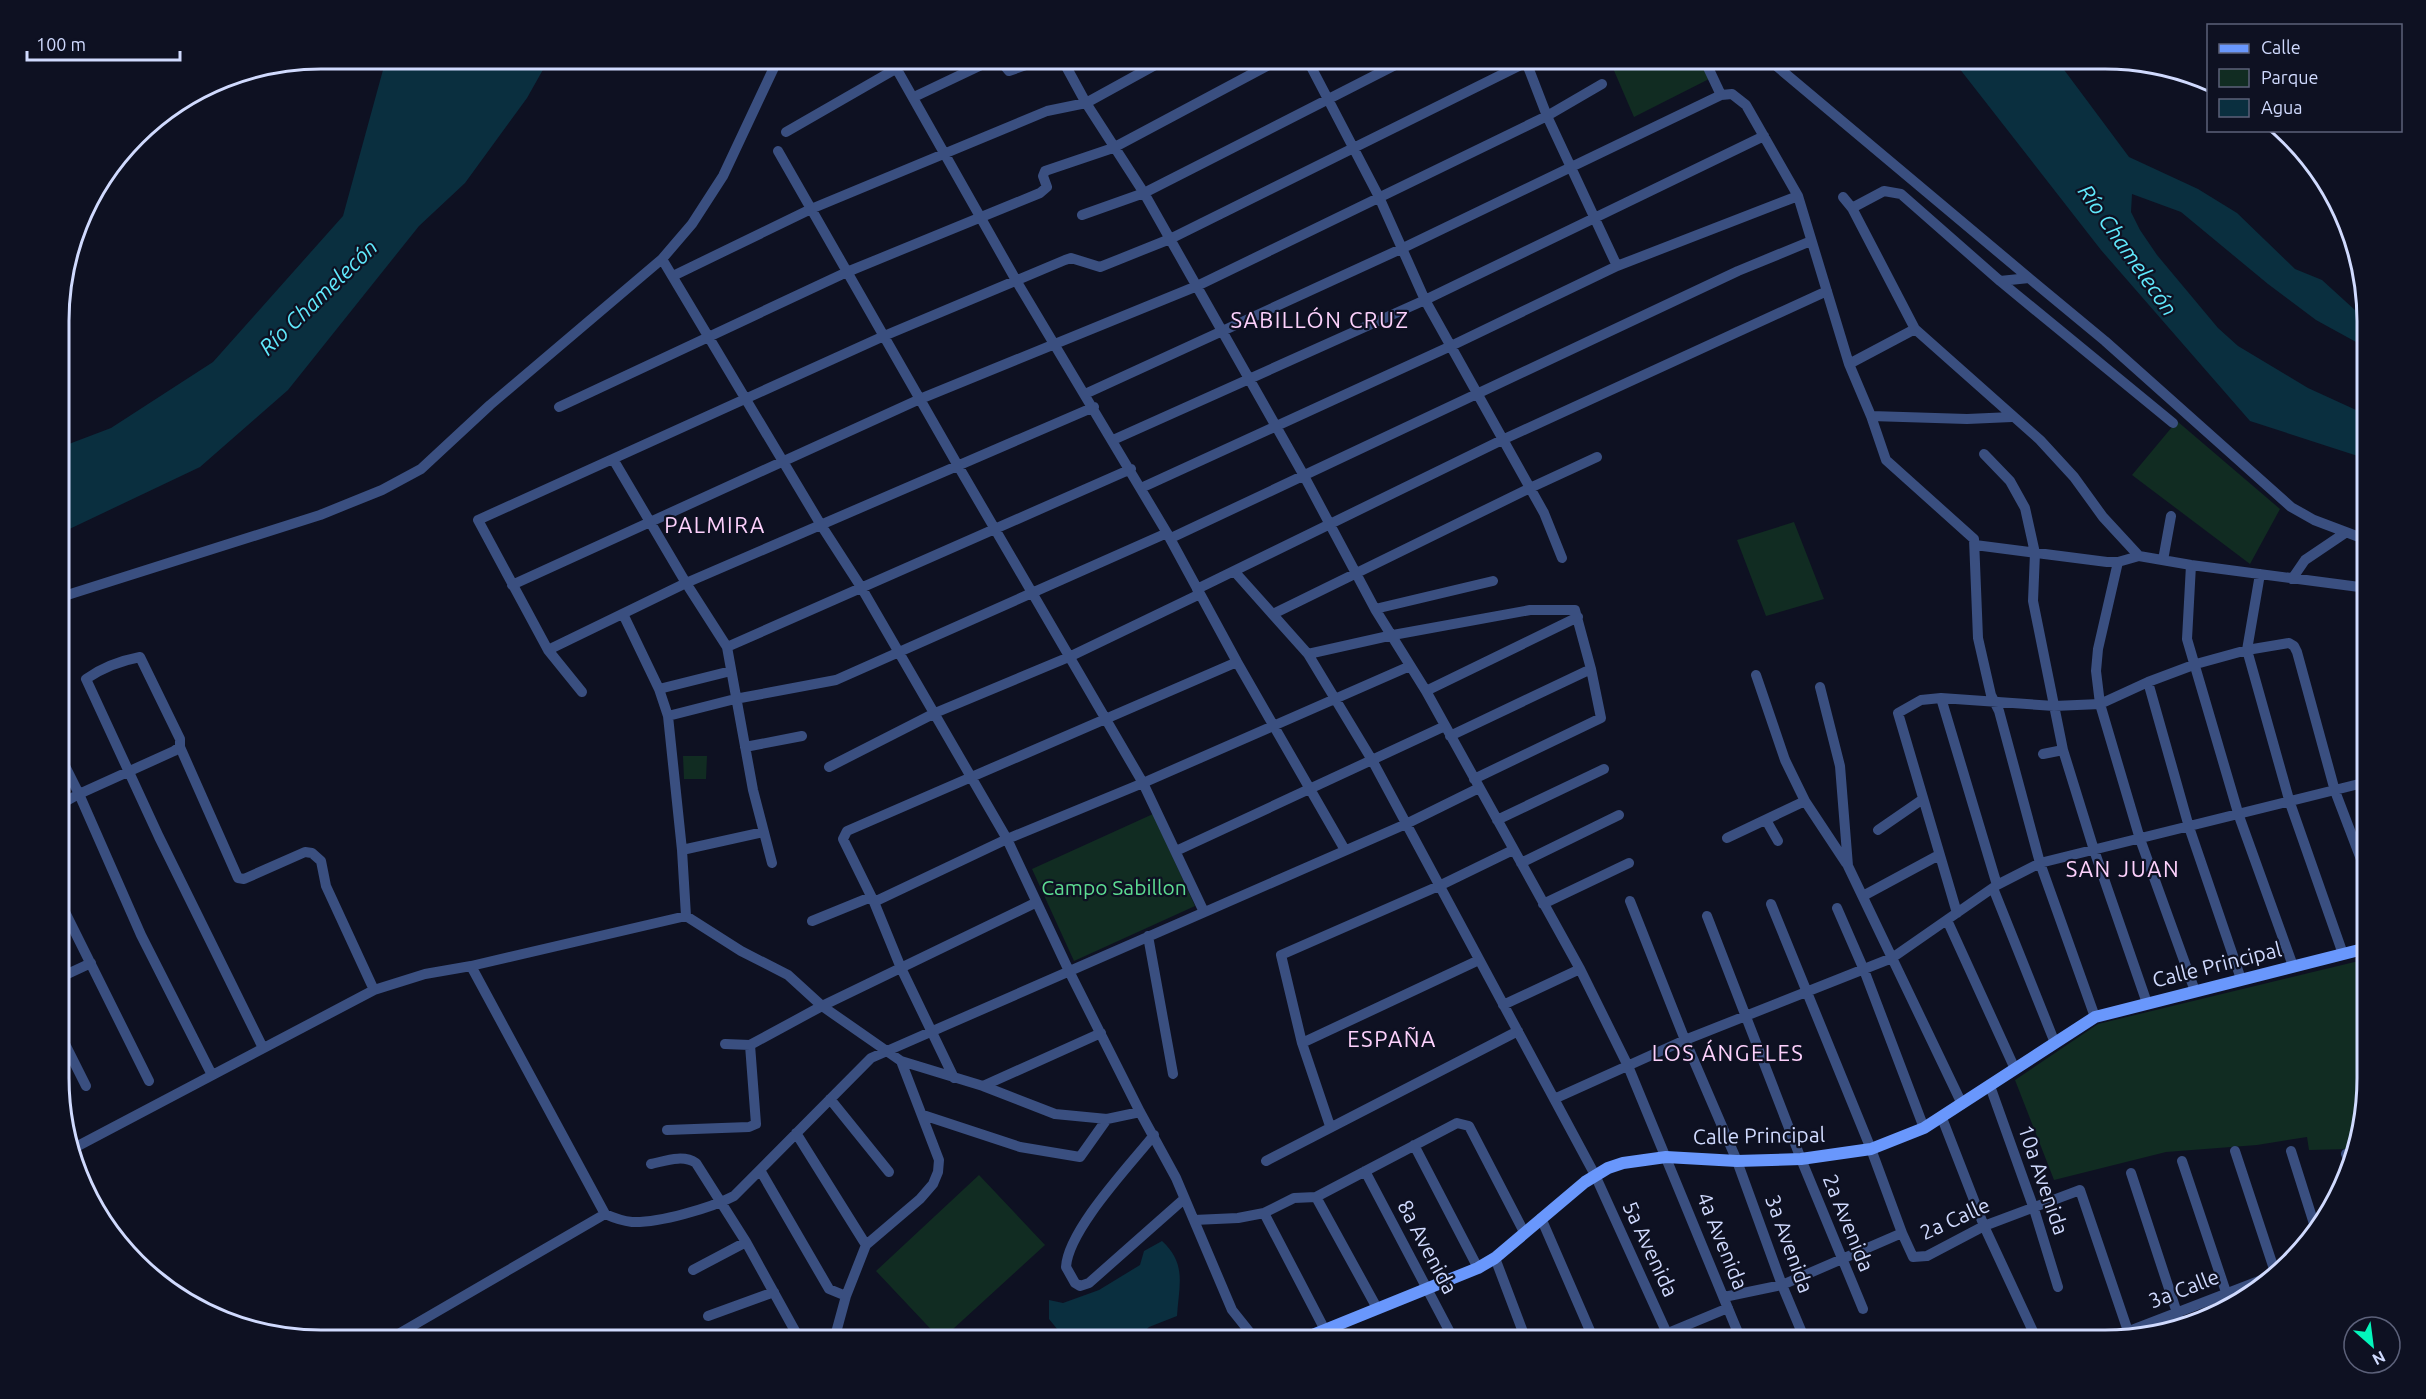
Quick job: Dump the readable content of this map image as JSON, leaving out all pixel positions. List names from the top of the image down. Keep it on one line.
{"streets":{"street":["Calle Principal","10a Avenida","2a Calle","2a Avenida","4a Avenida","3a Avenida","8a Avenida","5a Avenida","3a Calle"]},"crossings":[["Calle Principal","10a Avenida"],["Calle Principal","2a Avenida"],["Calle Principal","4a Avenida"],["Calle Principal","3a Avenida"],["Calle Principal","8a Avenida"],["Calle Principal","5a Avenida"],["10a Avenida","2a Calle"],["2a Calle","2a Avenida"],["2a Calle","4a Avenida"],["2a Calle","3a Avenida"]],"districts":["SABILLÓN CRUZ","PALMIRA","SAN JUAN","ESPAÑA","LOS ÁNGELES"],"water":["Río Chamelecón"],"parks":["Campo Sabillon"],"legend":["Calle","Parque","Agua"],"scale_bar":"100 m","north":"bottom right"}
